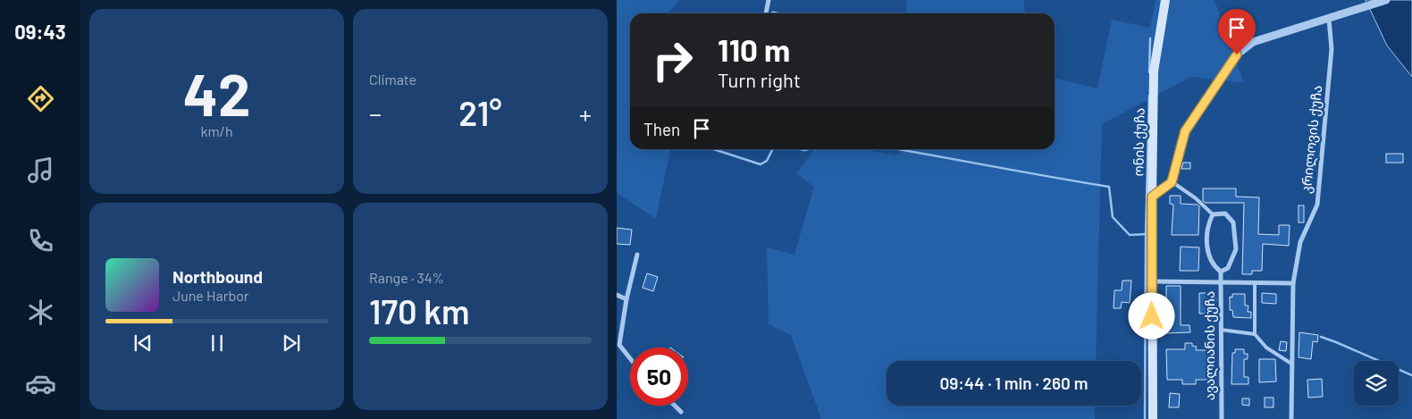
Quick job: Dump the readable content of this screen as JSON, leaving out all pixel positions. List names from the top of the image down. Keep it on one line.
{"streets":{"main road":["ონის ქუჩა"],"street":["კრილოვის ქუჩა","ავალიანის ქუჩა"]},"page":{"tabs":"09:43","tile":[["42","km/h"],"Climate",["Range · 34%","170 km"]],"turn":["110 m","Turn right"],"heat":["−","21°","+"],"then":"Then","song":["Northbound","June Harbor"],"limit":"50","trip":"09:44 · 1 min · 260 m"}}
